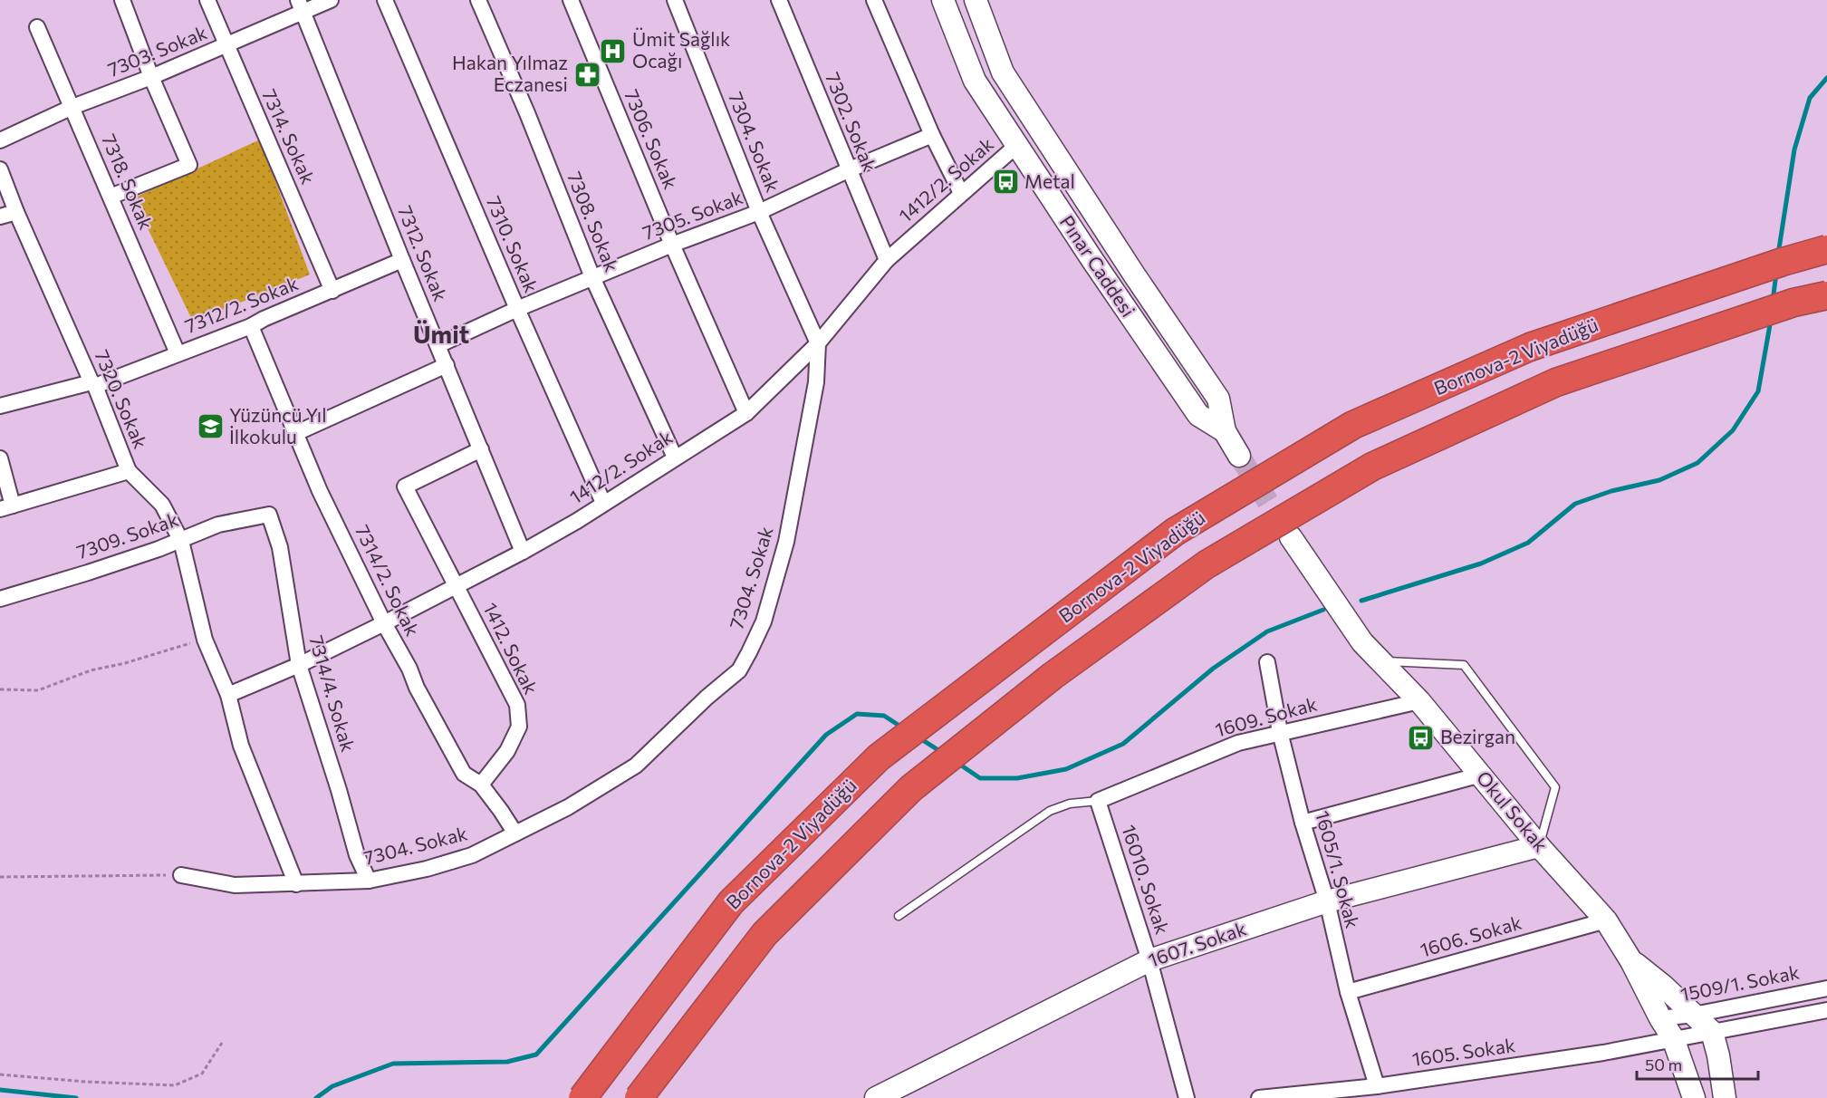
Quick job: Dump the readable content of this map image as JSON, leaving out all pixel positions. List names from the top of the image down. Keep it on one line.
{"streets":{"highway":["Bornova-2 Viyadüğü"],"main road":["Pınar Caddesi","Okul Sokak","1607. Sokak"],"street":["7303. Sokak","7302. Sokak","7314. Sokak","7306. Sokak","7304. Sokak","1412/2. Sokak","7318. Sokak","7305. Sokak","7308. Sokak","7310. Sokak","7312. Sokak","7312/2. Sokak","7320. Sokak","7309. Sokak","7314/2. Sokak","1412. Sokak","7314/4. Sokak","1609. Sokak","1605/1. Sokak","16010. Sokak","1606. Sokak","1509/1. Sokak","1605. Sokak"]},"crossings":[["7303. Sokak","7314. Sokak"],["7303. Sokak","7318. Sokak"],["7303. Sokak","7312. Sokak"],["7302. Sokak","1412/2. Sokak"],["7302. Sokak","7305. Sokak"],["7314. Sokak","7312/2. Sokak"],["7306. Sokak","1412/2. Sokak"],["7306. Sokak","7305. Sokak"],["7304. Sokak","1412/2. Sokak"],["7304. Sokak","7305. Sokak"],["7304. Sokak","7314/2. Sokak"],["7304. Sokak","7314/4. Sokak"],["1412/2. Sokak","7308. Sokak"],["1412/2. Sokak","7310. Sokak"],["1412/2. Sokak","7312. Sokak"],["1412/2. Sokak","Pınar Caddesi"],["1412/2. Sokak","7314/2. Sokak"],["1412/2. Sokak","1412. Sokak"],["1412/2. Sokak","7314/4. Sokak"],["7318. Sokak","7312/2. Sokak"],["7305. Sokak","7308. Sokak"],["7305. Sokak","7310. Sokak"],["7305. Sokak","7312. Sokak"],["7312. Sokak","7312/2. Sokak"],["7312. Sokak","1412. Sokak"],["7312/2. Sokak","7320. Sokak"],["7312/2. Sokak","7314/2. Sokak"],["7320. Sokak","7309. Sokak"],["7309. Sokak","7314/4. Sokak"],["7314/2. Sokak","1412. Sokak"],["1609. Sokak","Okul Sokak"],["1609. Sokak","1605/1. Sokak"],["1609. Sokak","16010. Sokak"],["Okul Sokak","1606. Sokak"],["Okul Sokak","1607. Sokak"],["Okul Sokak","1509/1. Sokak"],["Okul Sokak","1605. Sokak"],["1605/1. Sokak","1606. Sokak"],["1605/1. Sokak","1607. Sokak"],["1605/1. Sokak","1605. Sokak"],["16010. Sokak","1607. Sokak"]],"districts":["Ümit"],"places":{"hospital":["Ümit Sağlık Ocağı"],"pharmacy":["Hakan Yılmaz Eczanesi"],"bus stop":["Metal","Bezirgan"],"school or university":["Yüzüncü Yıl İlkokulu"]},"scale_bar":"50 m"}
